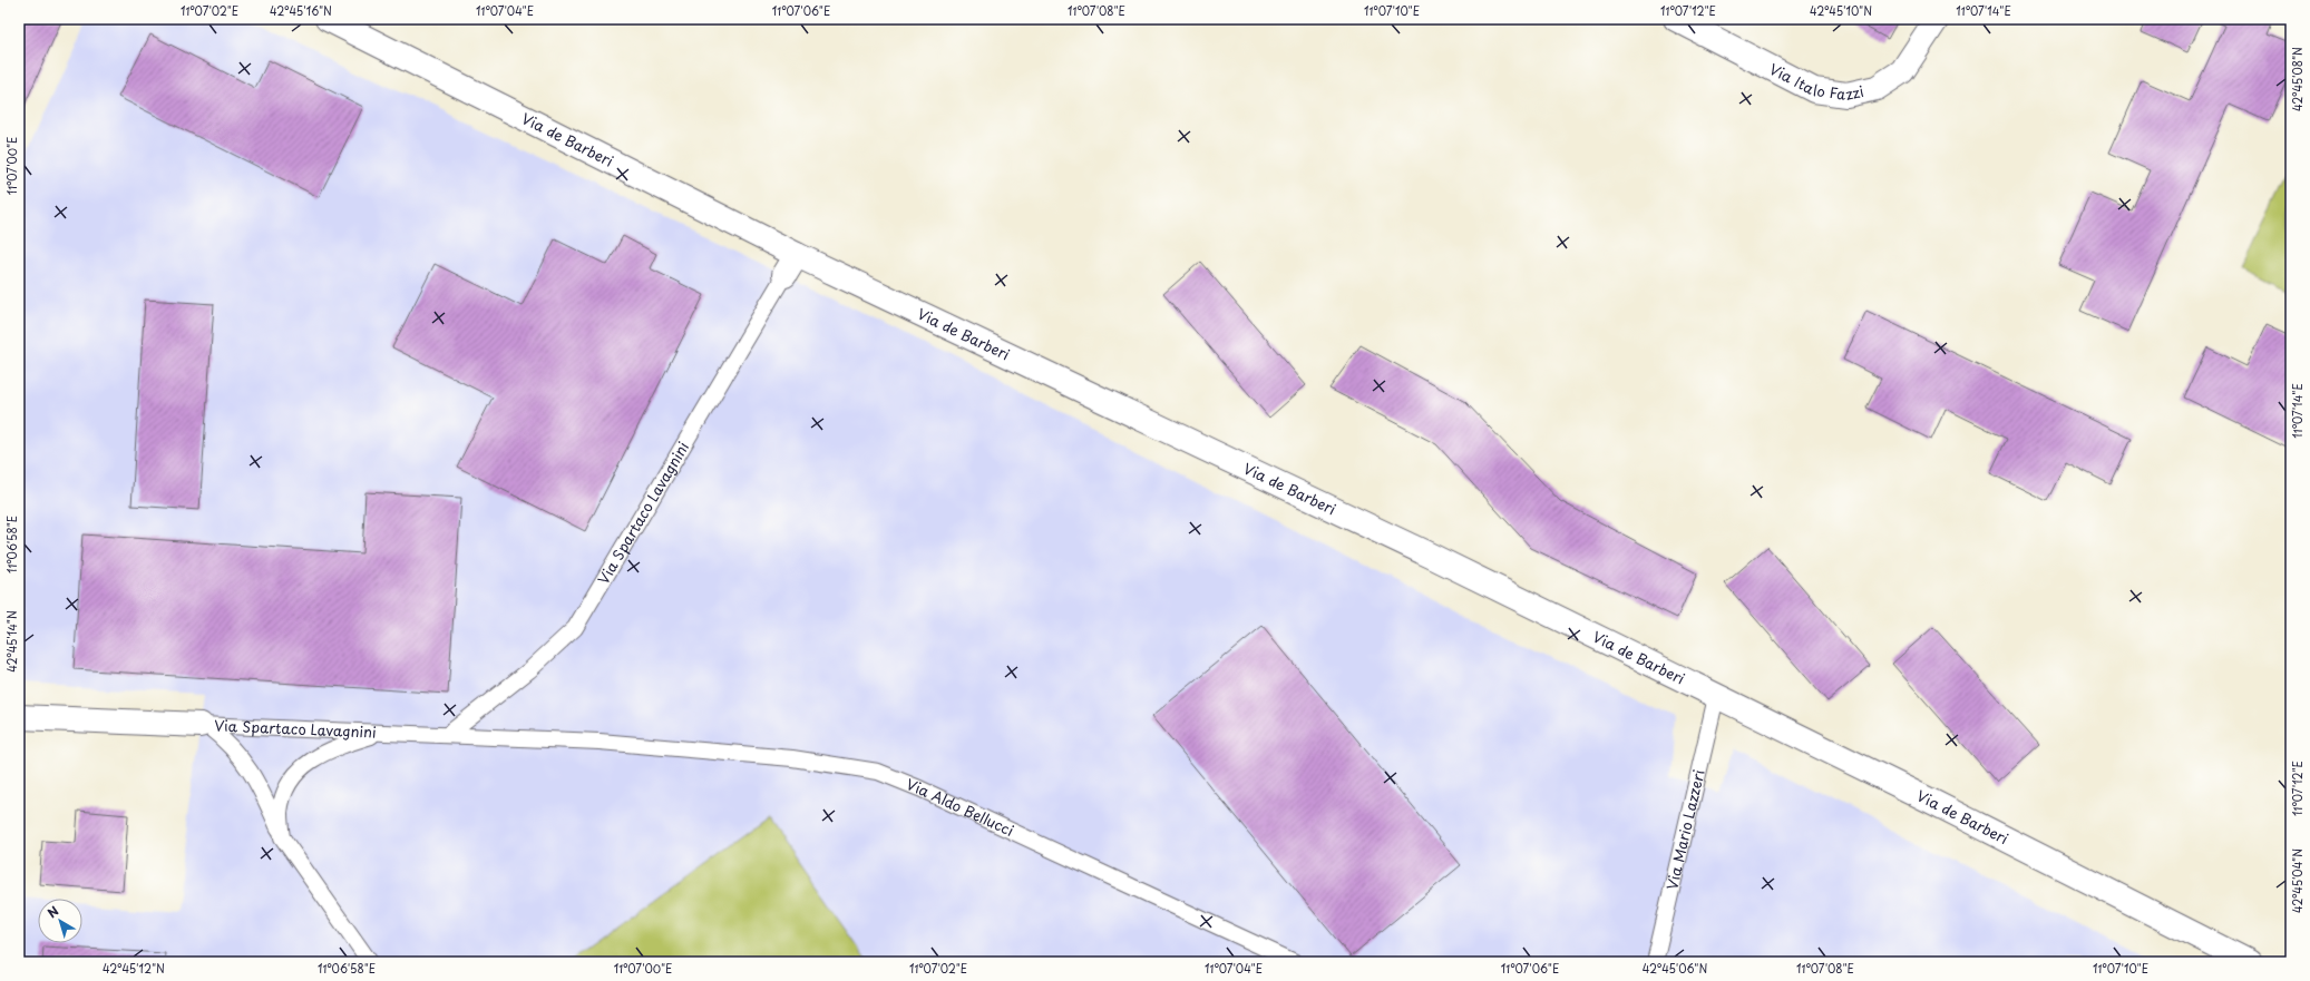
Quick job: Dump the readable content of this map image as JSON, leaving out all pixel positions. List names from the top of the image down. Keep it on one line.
{"streets":{"street":["Via Italo Fazzi","Via de Barberi","Via Spartaco Lavagnini"],"lane":["Via Aldo Bellucci","Via Mario Lazzeri"]},"crossings":[["Via de Barberi","Via Spartaco Lavagnini"],["Via de Barberi","Via Mario Lazzeri"],["Via Spartaco Lavagnini","Via Aldo Bellucci"]],"north":"top left","coordinates":["11°07'02\"E","42°45'16\"N","11°07'04\"E","11°07'06\"E","11°07'08\"E","11°07'10\"E","11°07'12\"E","42°45'10\"N","11°07'14\"E","42°45'08\"N","11°07'00\"E","11°06'58\"E","42°45'14\"N","42°45'04\"N","42°45'12\"N","42°45'06\"N"]}
